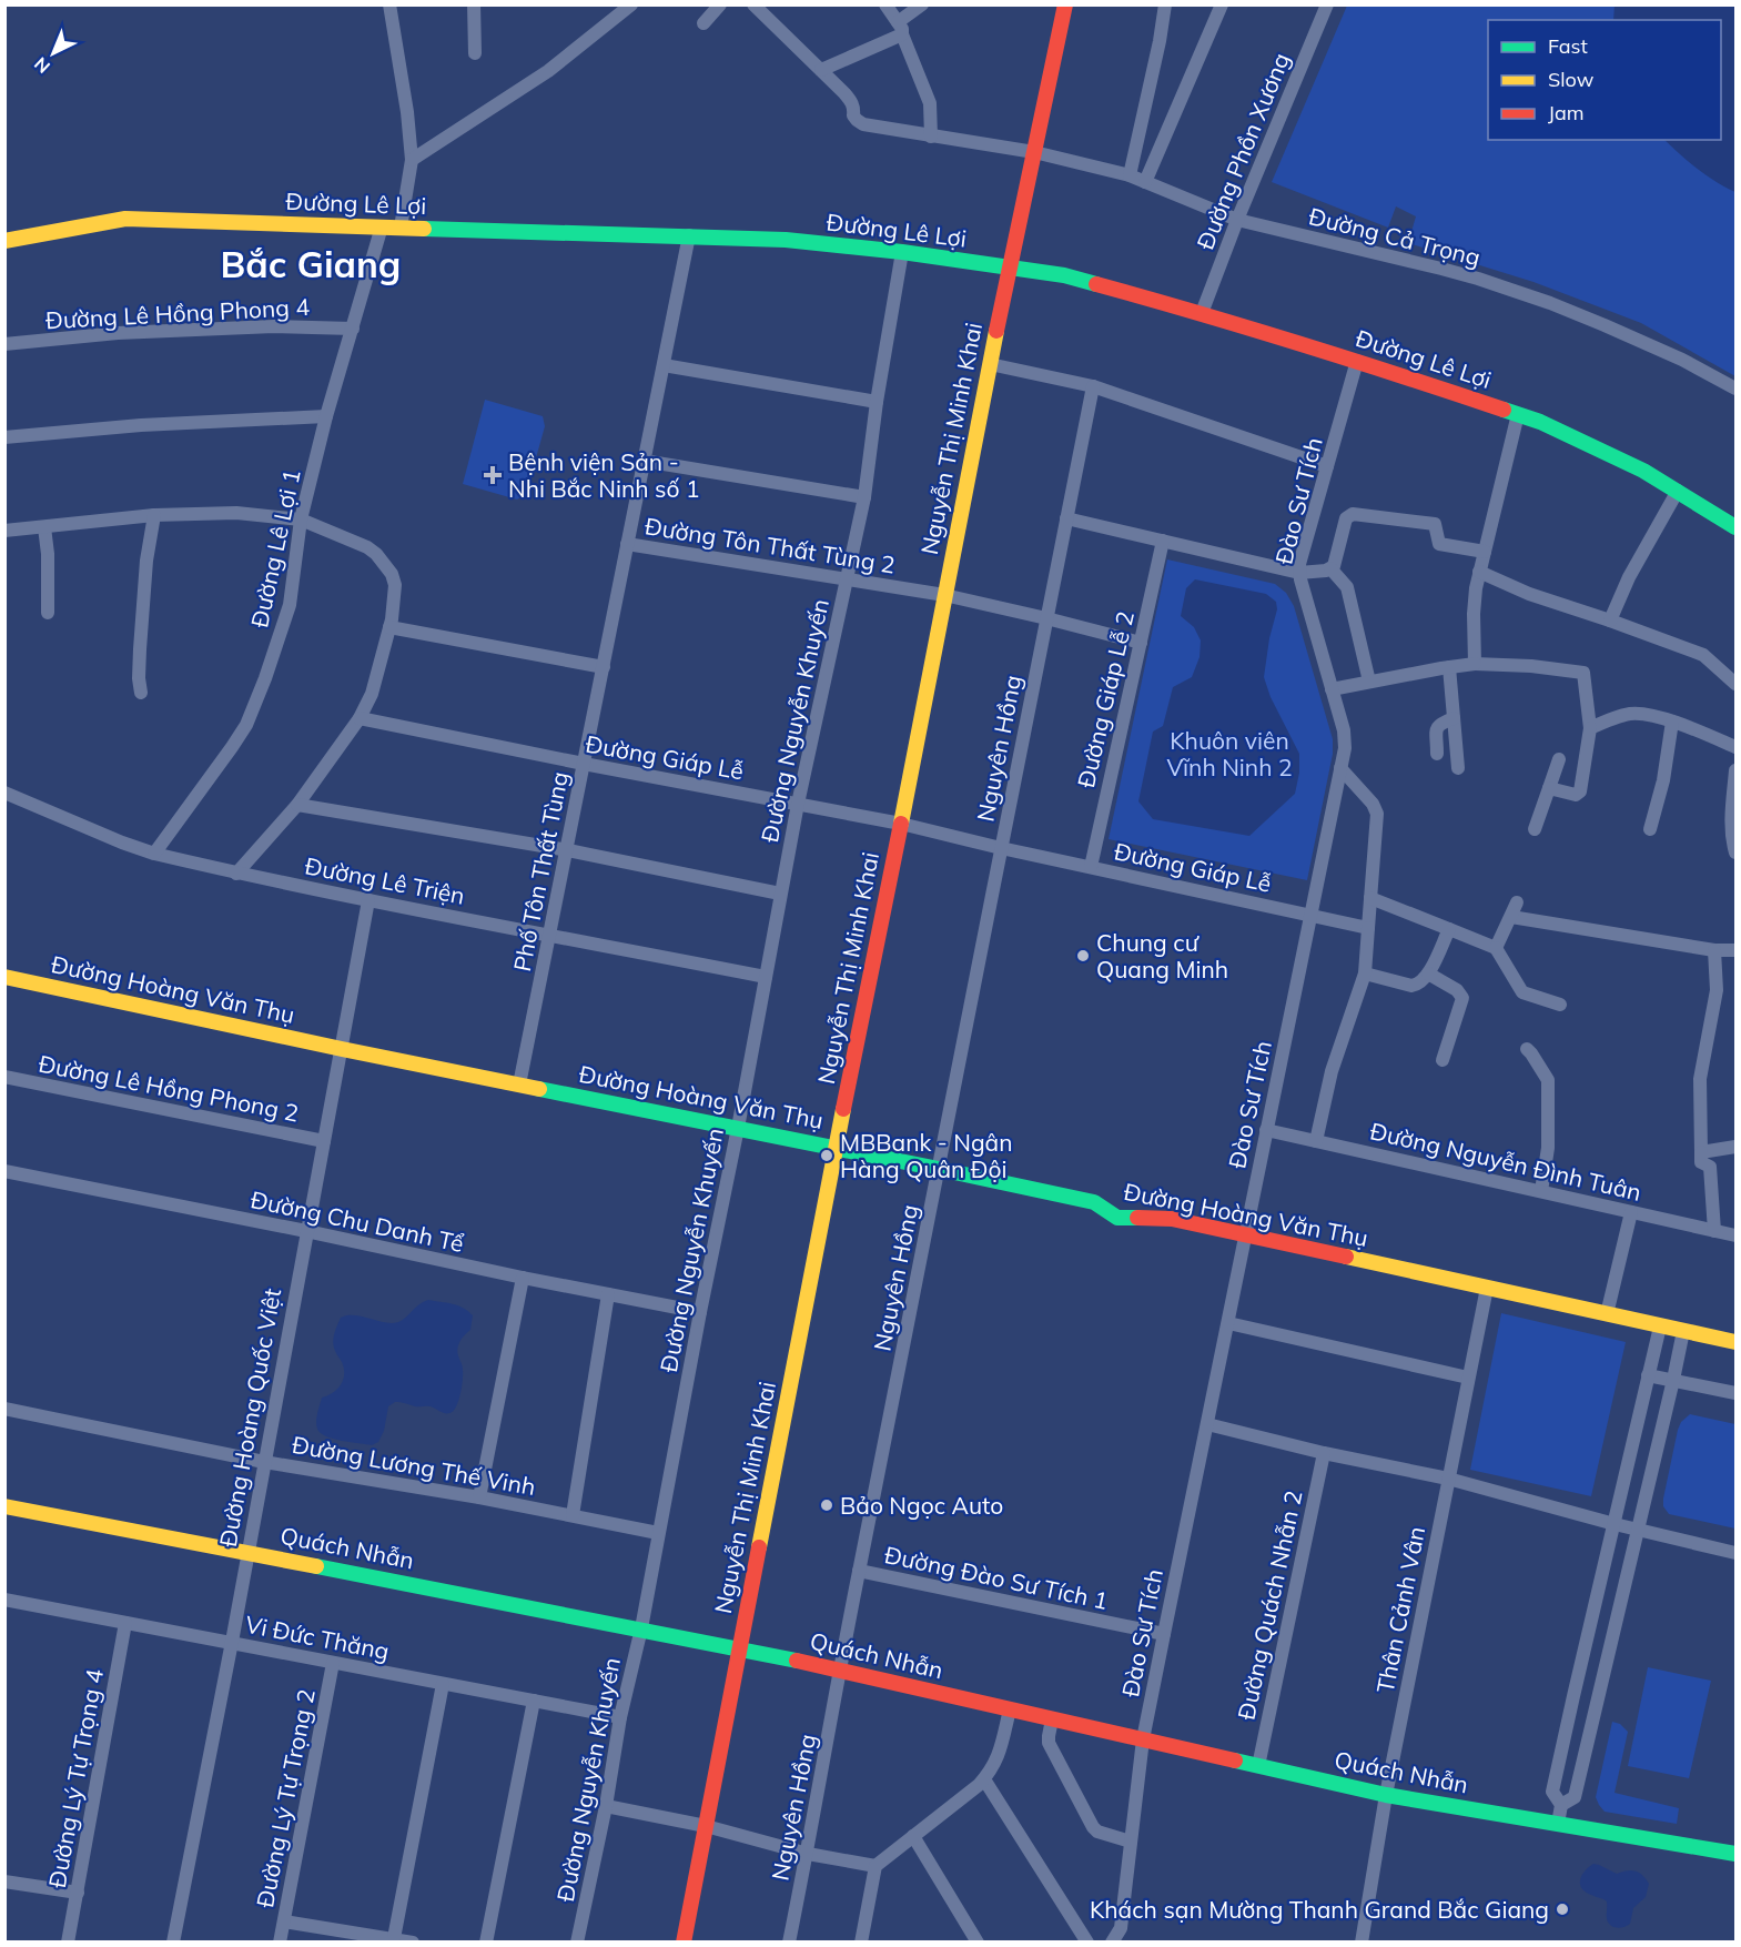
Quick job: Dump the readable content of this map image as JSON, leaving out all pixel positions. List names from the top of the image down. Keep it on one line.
{"streets":{"street":["Đường Phồn Xương","Đường Lê Lợi","Đường Cả Trọng","Đường Lê Hồng Phong 4","Nguyễn Thị Minh Khai","Đào Sư Tích","Đường Tôn Thất Tùng 2","Đường Lê Lợi 1","Đường Giáp Lễ 2","Đường Nguyễn Khuyến","Nguyên Hồng","Đường Giáp Lễ","Phố Tôn Thất Tùng","Đường Lê Triện","Đường Hoàng Văn Thụ","Đường Lê Hồng Phong 2","Đường Nguyễn Đình Tuân","Đường Chu Danh Tể","Đường Hoàng Quốc Việt","Đường Lương Thế Vinh","Quách Nhẫn","Đường Đào Sư Tích 1","Đường Quách Nhẫn 2","Thân Cảnh Vân","Vi Đức Thăng","Đường Lý Tự Trọng 4","Đường Lý Tự Trọng 2"]},"crossings":[["Đường Phồn Xương","Đường Lê Lợi"],["Đường Phồn Xương","Đường Cả Trọng"],["Đường Lê Lợi","Nguyễn Thị Minh Khai"],["Đường Lê Lợi","Đào Sư Tích"],["Đường Lê Lợi","Đường Lê Lợi 1"],["Đường Lê Lợi","Đường Nguyễn Khuyến"],["Đường Lê Lợi","Phố Tôn Thất Tùng"],["Đường Cả Trọng","Nguyễn Thị Minh Khai"],["Đường Lê Hồng Phong 4","Đường Lê Lợi 1"],["Nguyễn Thị Minh Khai","Đường Tôn Thất Tùng 2"],["Nguyễn Thị Minh Khai","Đường Giáp Lễ"],["Nguyễn Thị Minh Khai","Đường Hoàng Văn Thụ"],["Nguyễn Thị Minh Khai","Quách Nhẫn"],["Đào Sư Tích","Đường Giáp Lễ"],["Đào Sư Tích","Đường Hoàng Văn Thụ"],["Đào Sư Tích","Đường Nguyễn Đình Tuân"],["Đào Sư Tích","Quách Nhẫn"],["Đào Sư Tích","Đường Đào Sư Tích 1"],["Đường Tôn Thất Tùng 2","Đường Giáp Lễ 2"],["Đường Tôn Thất Tùng 2","Đường Nguyễn Khuyến"],["Đường Tôn Thất Tùng 2","Nguyên Hồng"],["Đường Tôn Thất Tùng 2","Phố Tôn Thất Tùng"],["Đường Lê Lợi 1","Đường Lê Triện"],["Đường Giáp Lễ 2","Đường Giáp Lễ"],["Đường Nguyễn Khuyến","Đường Giáp Lễ"],["Đường Nguyễn Khuyến","Đường Lê Triện"],["Đường Nguyễn Khuyến","Đường Hoàng Văn Thụ"],["Đường Nguyễn Khuyến","Đường Chu Danh Tể"],["Đường Nguyễn Khuyến","Đường Lương Thế Vinh"],["Đường Nguyễn Khuyến","Quách Nhẫn"],["Đường Nguyễn Khuyến","Vi Đức Thăng"],["Nguyên Hồng","Đường Giáp Lễ"],["Nguyên Hồng","Đường Hoàng Văn Thụ"],["Nguyên Hồng","Quách Nhẫn"],["Nguyên Hồng","Đường Đào Sư Tích 1"],["Đường Giáp Lễ","Phố Tôn Thất Tùng"],["Phố Tôn Thất Tùng","Đường Lê Triện"],["Phố Tôn Thất Tùng","Đường Hoàng Văn Thụ"],["Đường Lê Triện","Đường Hoàng Quốc Việt"],["Đường Hoàng Văn Thụ","Đường Hoàng Quốc Việt"],["Đường Hoàng Văn Thụ","Thân Cảnh Vân"],["Đường Lê Hồng Phong 2","Đường Hoàng Quốc Việt"],["Đường Chu Danh Tể","Đường Hoàng Quốc Việt"],["Đường Hoàng Quốc Việt","Đường Lương Thế Vinh"],["Đường Hoàng Quốc Việt","Quách Nhẫn"],["Đường Hoàng Quốc Việt","Vi Đức Thăng"],["Quách Nhẫn","Đường Quách Nhẫn 2"],["Quách Nhẫn","Thân Cảnh Vân"],["Vi Đức Thăng","Đường Lý Tự Trọng 4"],["Vi Đức Thăng","Đường Lý Tự Trọng 2"]],"districts":["Bắc Giang"],"parks":["Khuôn viên Vĩnh Ninh 2"],"places":{"health":["Bệnh viện Sản - Nhi Bắc Ninh số 1"],"other":["Chung cư Quang Minh","MBBank - Ngân Hàng Quân Đội","Bảo Ngọc Auto","Khách sạn Mường Thanh Grand Bắc Giang"]},"legend":["Fast","Slow","Jam"],"north":"bottom left"}
